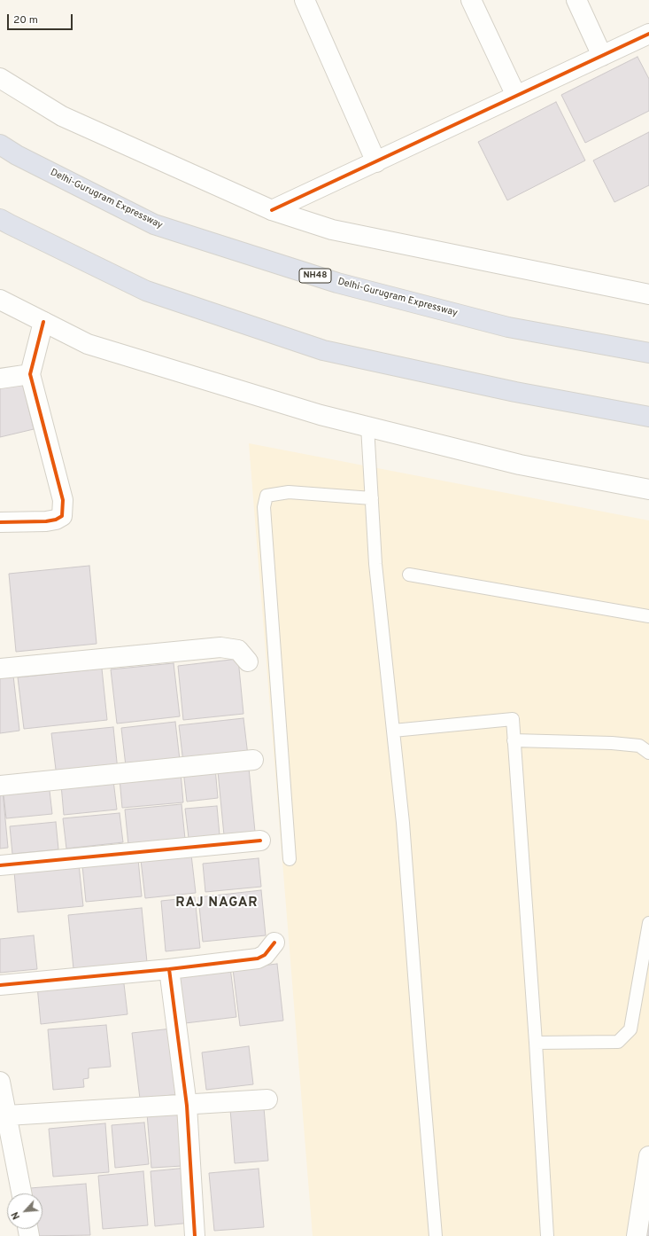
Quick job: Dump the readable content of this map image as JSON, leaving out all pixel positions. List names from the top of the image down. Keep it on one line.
{"streets":{"highway":["Delhi-Gurugram Expressway","NH48"]},"districts":["RAJ NAGAR"],"scale_bar":"20 m","north":"bottom left"}
